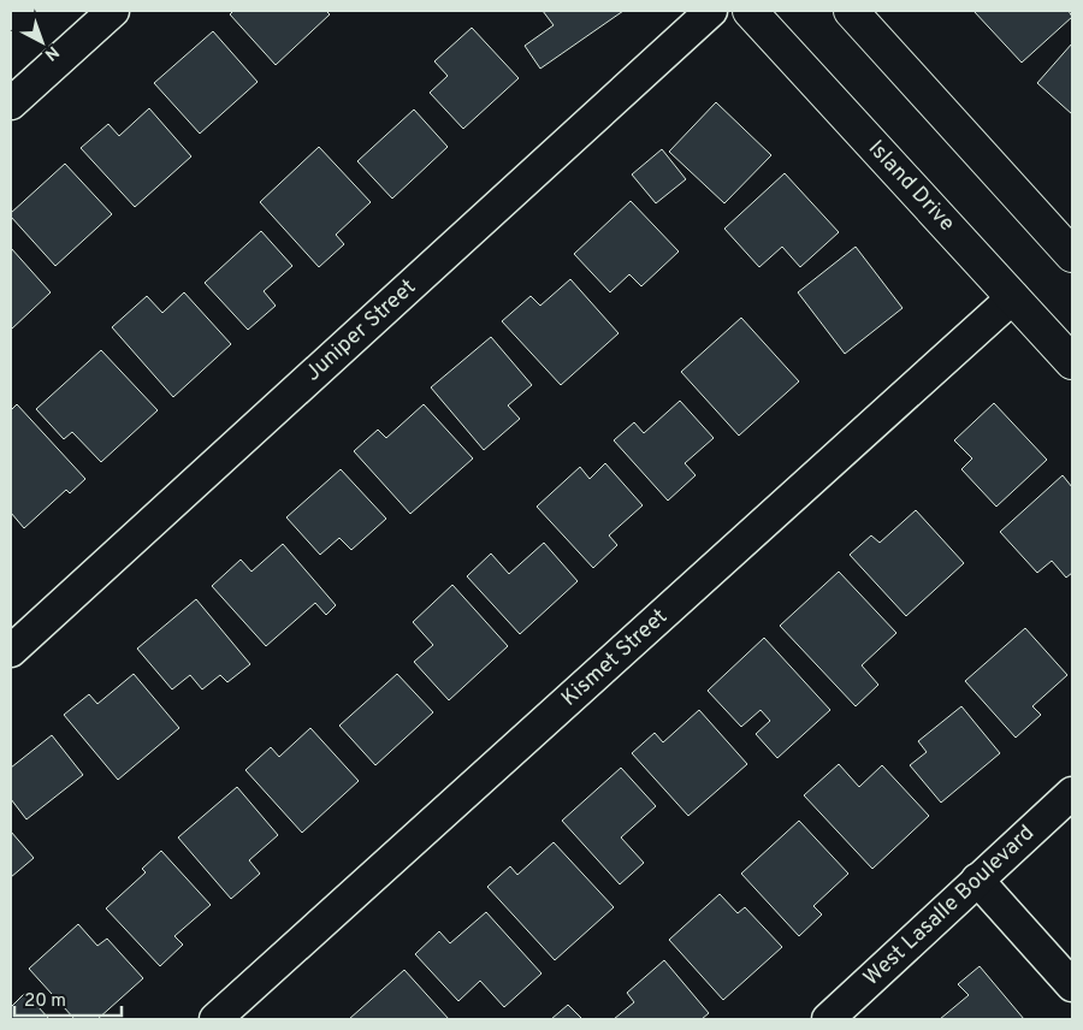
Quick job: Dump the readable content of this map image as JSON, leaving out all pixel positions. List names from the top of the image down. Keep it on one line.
{"streets":{"street":["Island Drive","Juniper Street","Kismet Street","West Lasalle Boulevard"]},"crossings":[["Island Drive","Kismet Street"]],"scale_bar":"20 m","north":"bottom right"}
